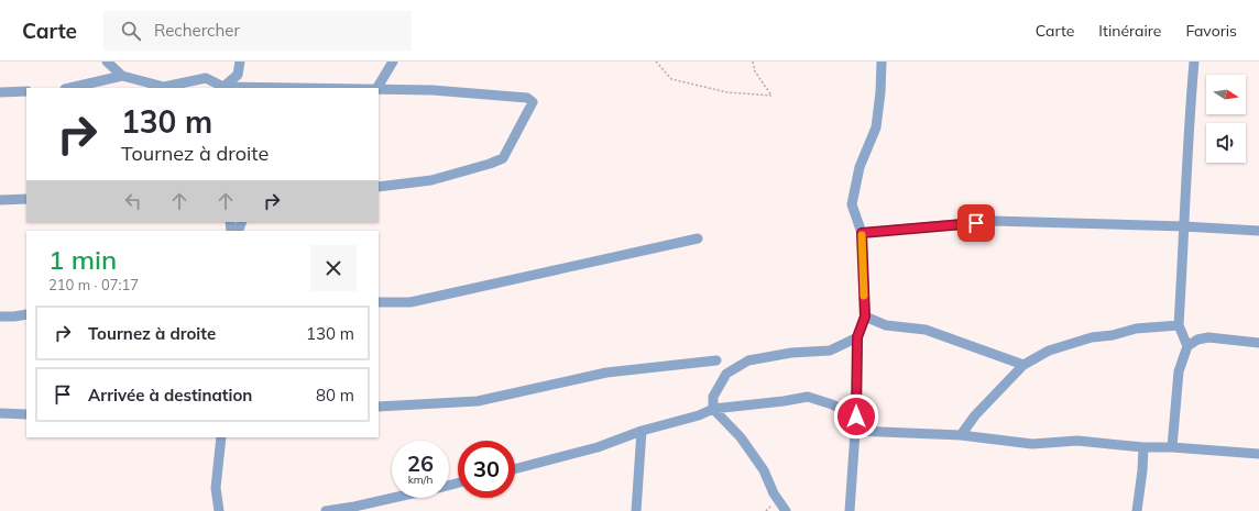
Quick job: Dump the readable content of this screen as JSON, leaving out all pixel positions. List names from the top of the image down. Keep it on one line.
{"north":"right","page":{"header":"Carte","search":"Rechercher","nav":["Carte","Itinéraire","Favoris"],"turn":["130 m","Tournez à droite"],"heading":["1 min","210 m · 07:17"],"list":[{"name":"Tournez à droite","value":"130 m"},{"name":"Arrivée à destination","value":"80 m"}],"speed":"26 km/h","limit":"30"}}
